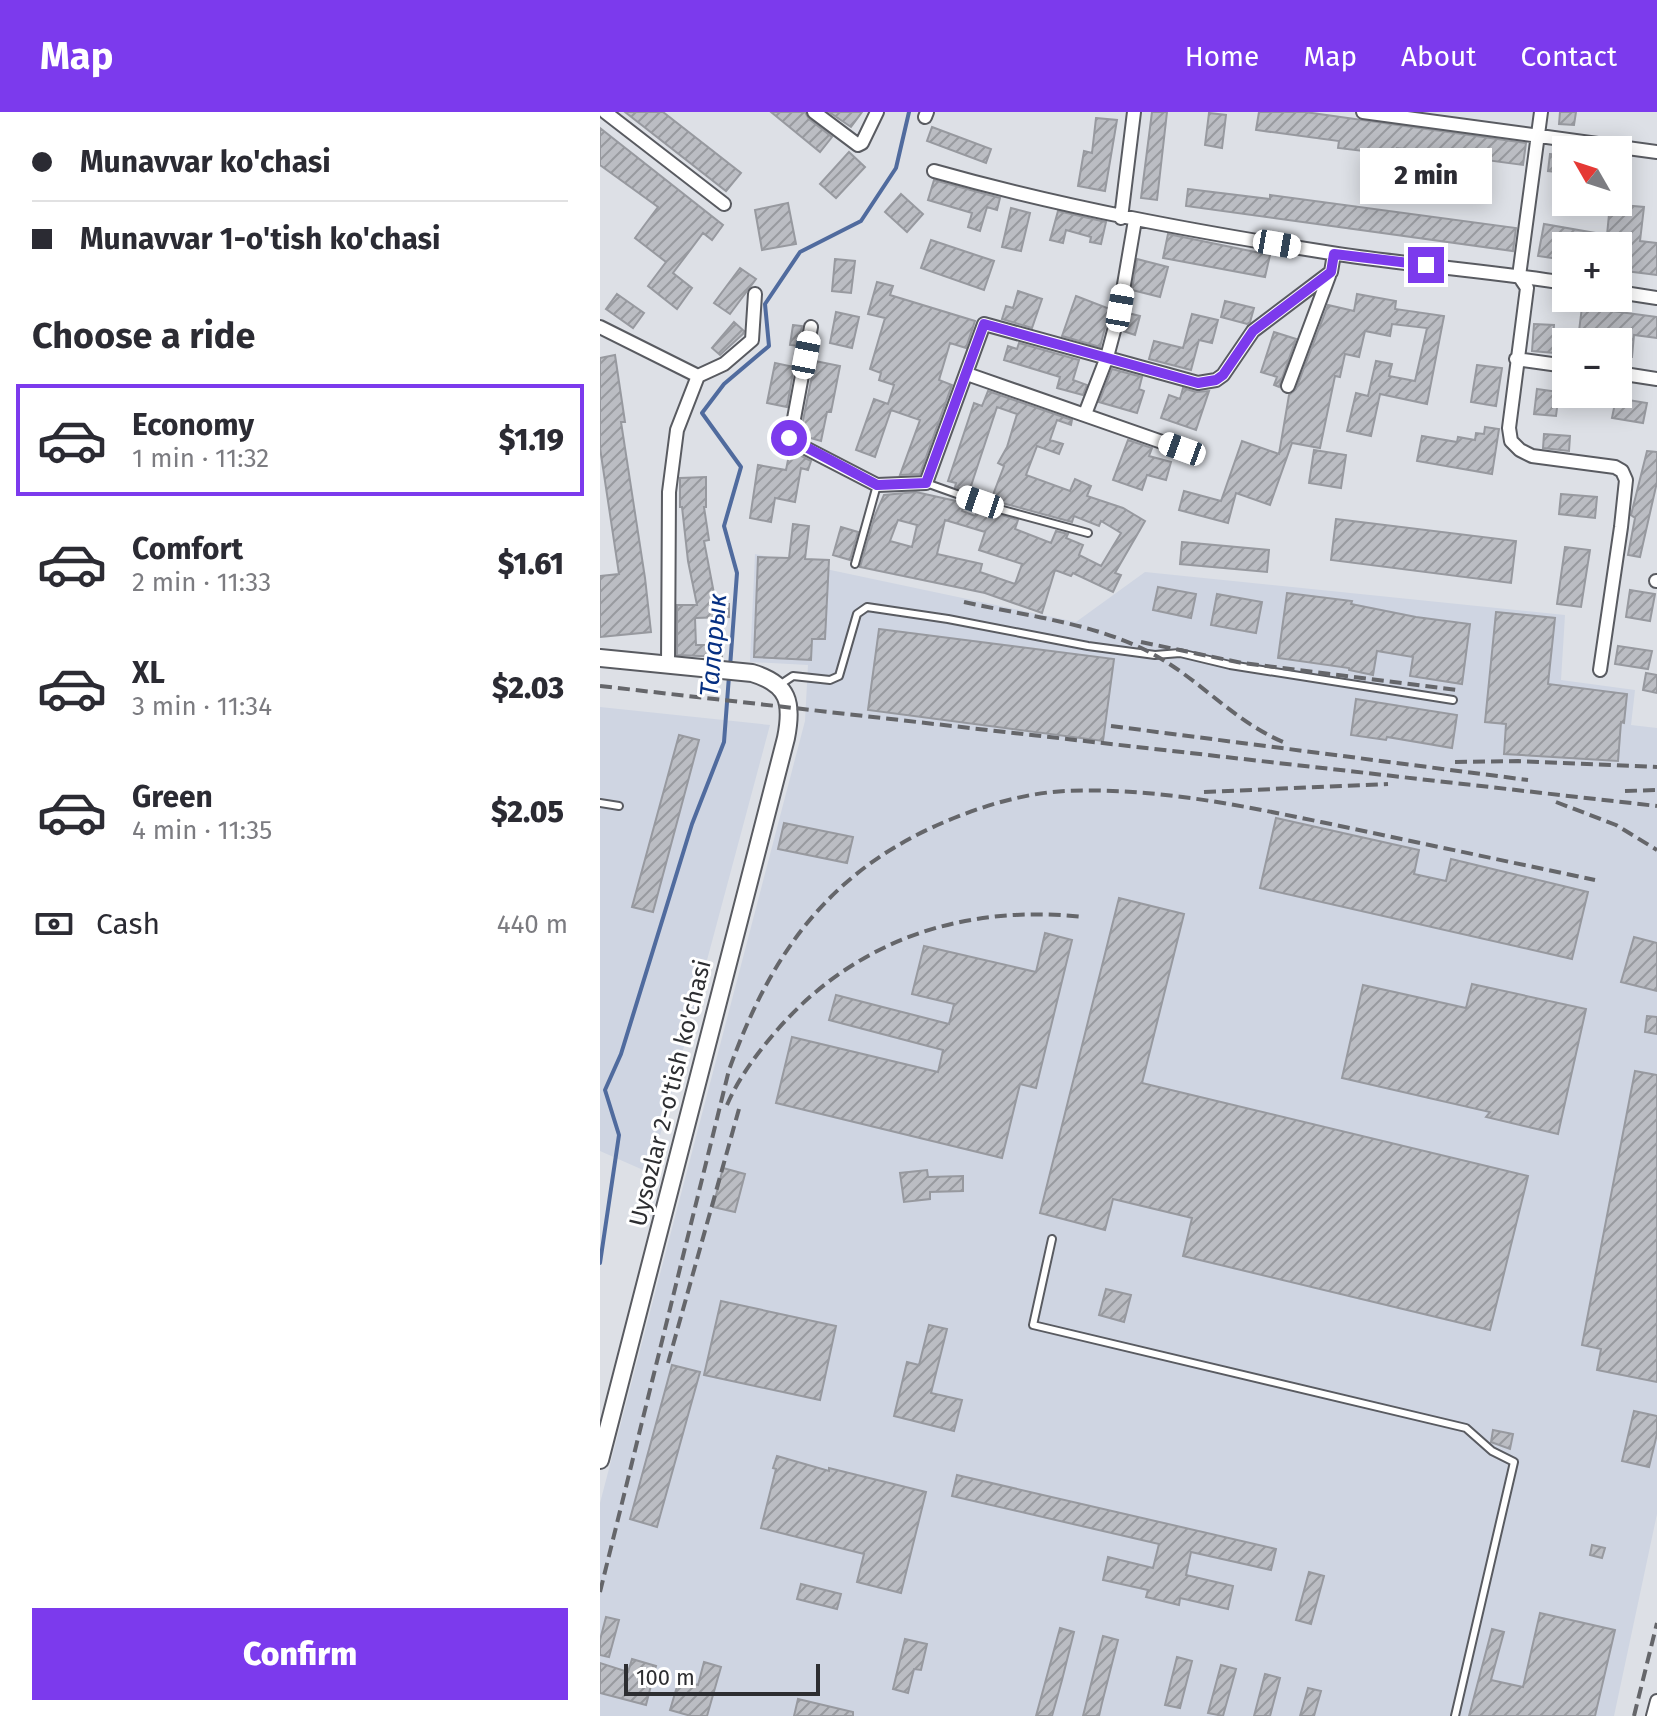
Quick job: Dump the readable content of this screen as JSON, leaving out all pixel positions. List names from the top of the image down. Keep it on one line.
{"streets":{"street":["Uysozlar 2-o'tish ko'chasi"]},"water":["Таларык"],"scale_bar":"100 m","north":"top left","page":{"header":"Map","nav":["Home","Map","About","Contact"],"banner":["Munavvar ko'chasi","Munavvar 1-o'tish ko'chasi"],"map_buttons":["+","−"],"bubble":"2 min","heading":"Choose a ride","list":[{"name":"Economy","note":"1 min · 11:32","value":"$1.19"},{"name":"Comfort","note":"2 min · 11:33","value":"$1.61"},{"name":"XL","note":"3 min · 11:34","value":"$2.03"},{"name":"Green","note":"4 min · 11:35","value":"$2.05"}],"pay":["Cash","440 m"],"buttons":"Confirm","scale":"100 m"}}
